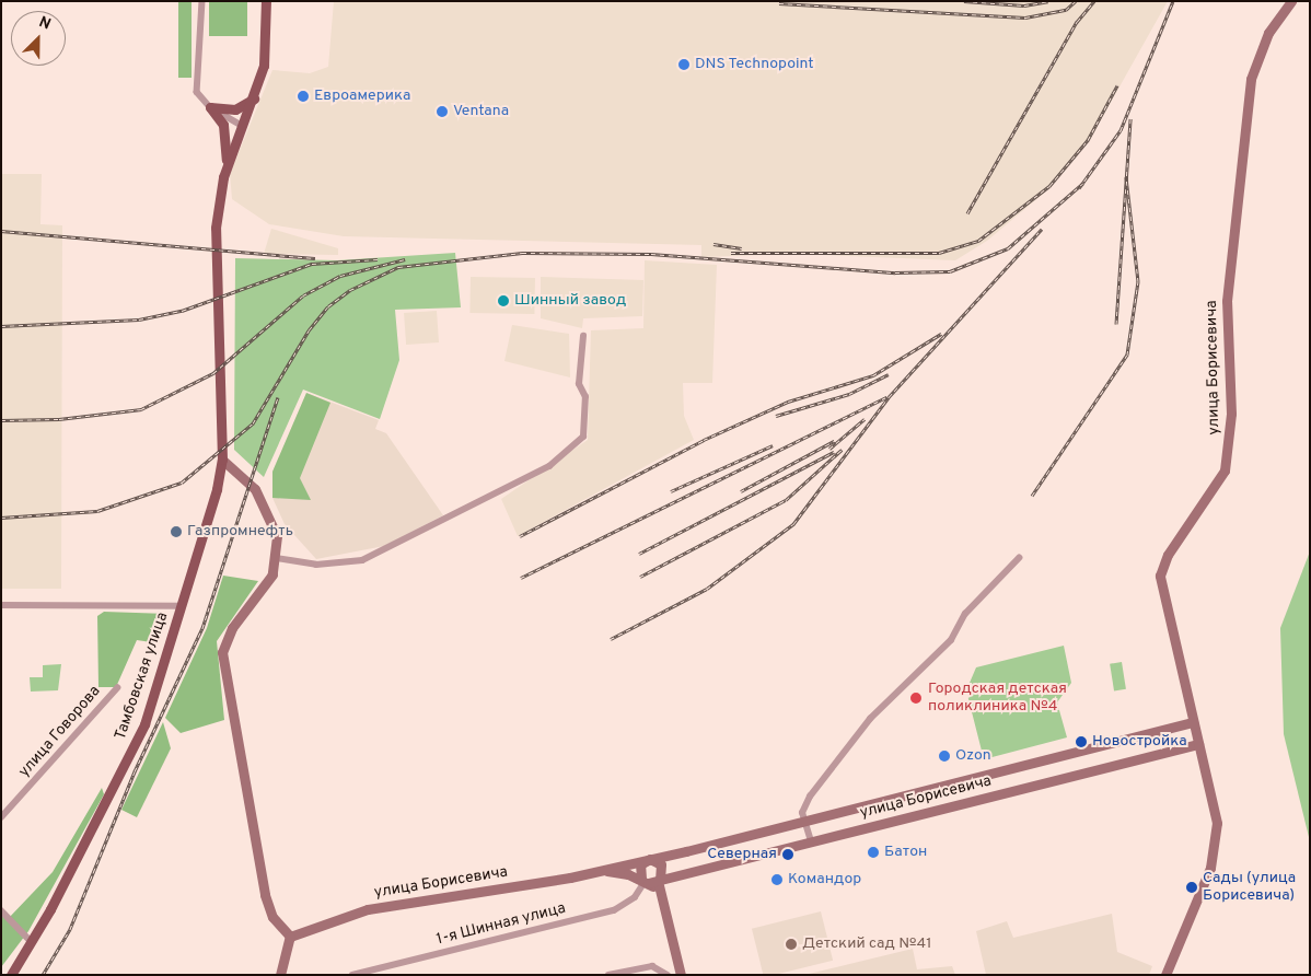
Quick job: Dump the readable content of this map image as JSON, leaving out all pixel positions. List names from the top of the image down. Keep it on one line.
{"streets":{"main road":["Тамбовская улица"],"street":["улица Борисевича","улица Говорова","1-я Шинная улица"]},"crossings":[["улица Борисевича","1-я Шинная улица"]],"places":["DNS Technopoint","Евроамерика","Ventana","Шинный завод","Газпромнефть","Городская детская поликлиника №4","Новостройка","Ozon","Батон","Северная","Командор","Сады (улица Борисевича)","Детский сад №41"],"north":"top right"}
